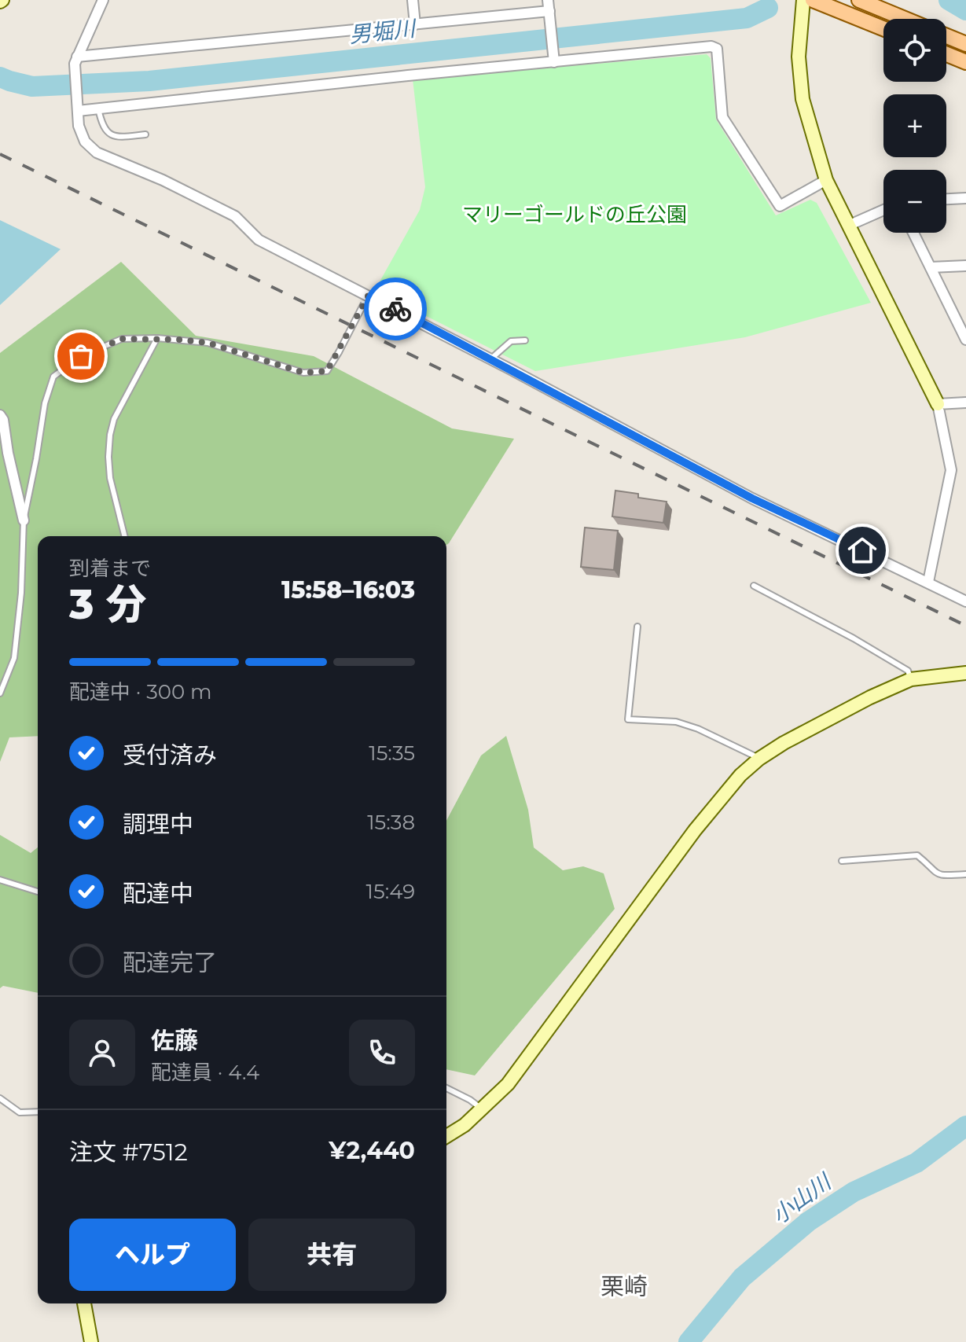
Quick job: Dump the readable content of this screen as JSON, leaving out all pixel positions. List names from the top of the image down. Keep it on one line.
{"districts":["栗崎"],"water":["男堀川","小山川"],"parks":["マリーゴールドの丘公園"],"page":{"map_buttons":["+","−"],"heading":["3 分","到着まで","15:58–16:03"],"panel":["佐藤","配達員 · 4.4","注文 #7512","¥2,440"],"bar":"配達中 · 300 m","list":[["受付済み","15:35"],["調理中","15:38"],["配達中","15:49"],"配達完了"],"buttons":["ヘルプ","共有"]}}
